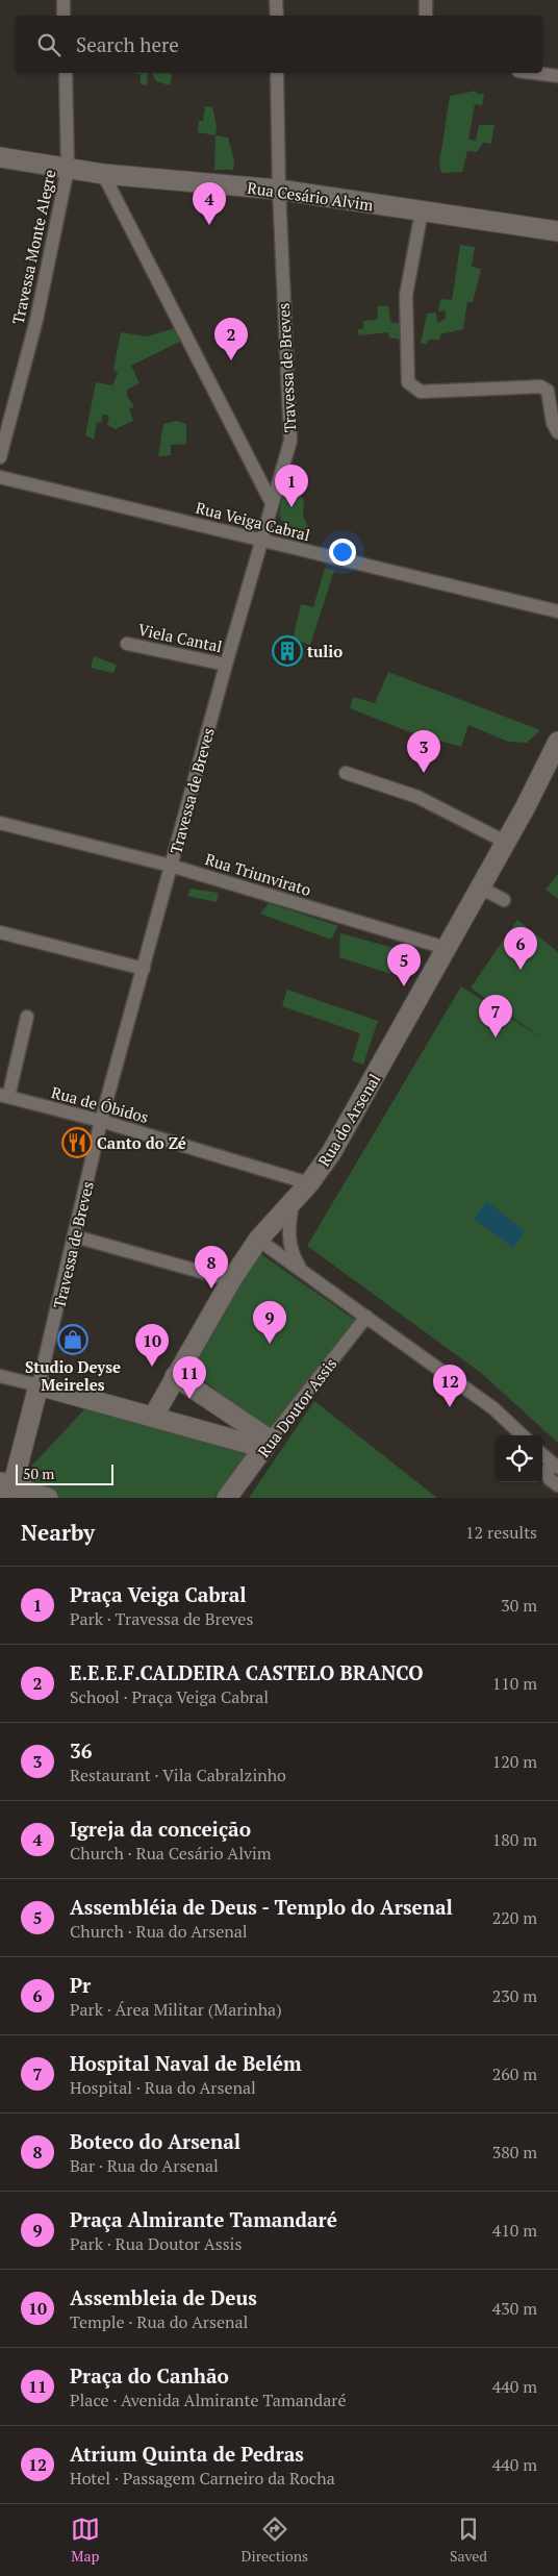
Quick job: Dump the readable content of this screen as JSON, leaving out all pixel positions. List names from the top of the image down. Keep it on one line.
{"streets":{"street":["Rua Cesário Alvim","Travessa Monte Alegre","Travessa de Breves","Rua Veiga Cabral","Viela Cantal","Rua Triunvirato","Rua de Óbidos","Rua do Arsenal","Rua Doutor Assis"]},"crossings":[["Rua Cesário Alvim","Travessa Monte Alegre"],["Rua Cesário Alvim","Travessa de Breves"],["Travessa de Breves","Rua Veiga Cabral"],["Travessa de Breves","Viela Cantal"],["Travessa de Breves","Rua Triunvirato"],["Travessa de Breves","Rua de Óbidos"],["Rua Triunvirato","Rua do Arsenal"],["Rua de Óbidos","Rua do Arsenal"]],"places":{"building":["tulio"],"restaurant":["Canto do Zé"],"shop":["Studio Deyse Meireles"]},"scale_bar":"50 m","page":{"search":"Search here","pins":["4","2","1","3","6","5","7","8","9","10","11","12"],"scale":"50 m","heading":["Nearby","12 results"],"list":[{"mark":"1","name":"Praça Veiga Cabral","note":"Park · Travessa de Breves","value":"30 m"},{"mark":"2","name":"E.E.E.F.CALDEIRA CASTELO BRANCO","note":"School · Praça Veiga Cabral","value":"110 m"},{"mark":"3","name":"36","note":"Restaurant · Vila Cabralzinho","value":"120 m"},{"mark":"4","name":"Igreja da conceição","note":"Church · Rua Cesário Alvim","value":"180 m"},{"mark":"5","name":"Assembléia de Deus - Templo do Arsenal","note":"Church · Rua do Arsenal","value":"220 m"},{"mark":"6","name":"Pr","note":"Park · Área Militar (Marinha)","value":"230 m"},{"mark":"7","name":"Hospital Naval de Belém","note":"Hospital · Rua do Arsenal","value":"260 m"},{"mark":"8","name":"Boteco do Arsenal","note":"Bar · Rua do Arsenal","value":"380 m"},{"mark":"9","name":"Praça Almirante Tamandaré","note":"Park · Rua Doutor Assis","value":"410 m"},{"mark":"10","name":"Assembleia de Deus","note":"Temple · Rua do Arsenal","value":"430 m"},{"mark":"11","name":"Praça do Canhão","note":"Place · Avenida Almirante Tamandaré","value":"440 m"},{"mark":"12","name":"Atrium Quinta de Pedras","note":"Hotel · Passagem Carneiro da Rocha","value":"440 m"}],"nav":["Map","Directions","Saved"]}}
